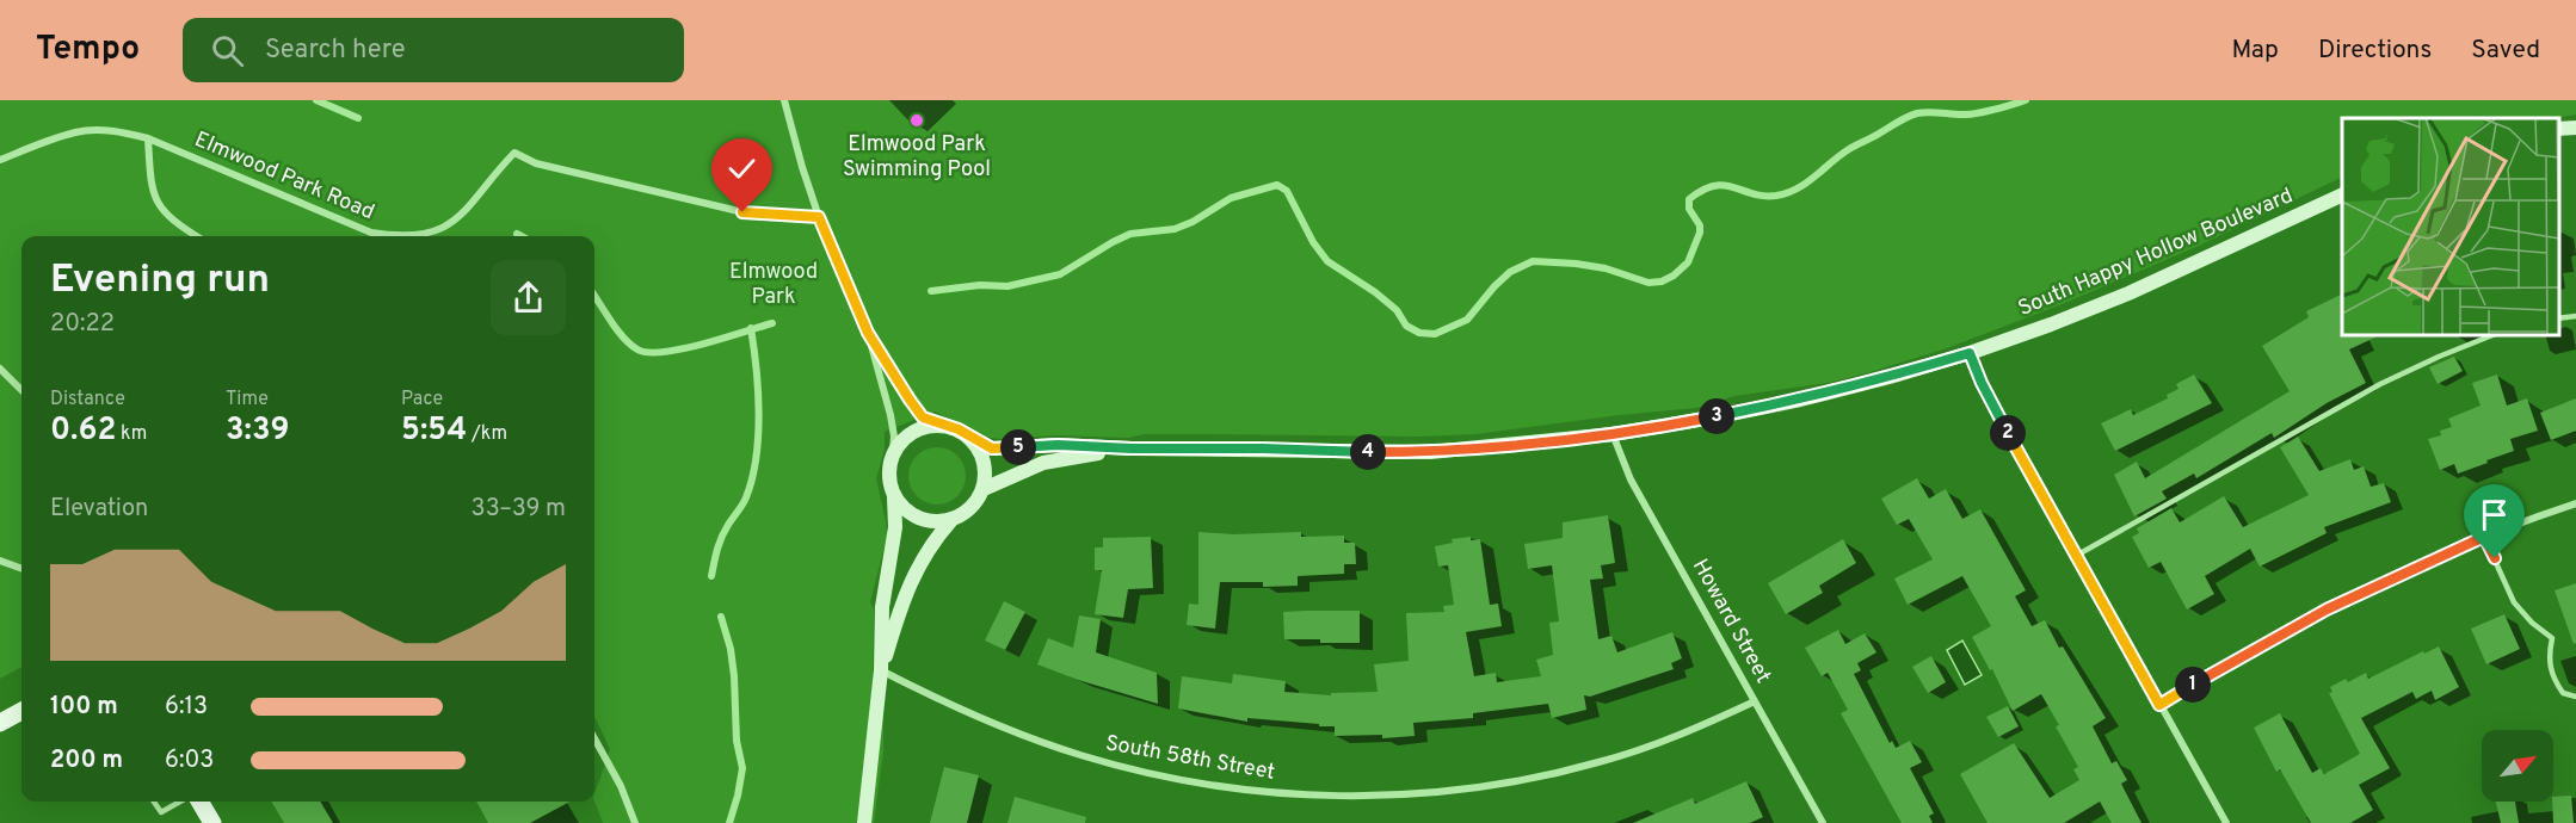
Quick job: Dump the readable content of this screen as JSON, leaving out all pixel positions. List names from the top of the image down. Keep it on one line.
{"streets":{"street":["Elmwood Park Road","South Happy Hollow Boulevard","Howard Street","South 58th Street"]},"crossings":[["South Happy Hollow Boulevard","Howard Street"],["Howard Street","South 58th Street"]],"parks":["Elmwood Park"],"places":["Elmwood Park Swimming Pool"],"north":"top right","page":{"header":"Tempo","search":"Search here","nav":["Map","Directions","Saved"],"heading":["Evening run","20:22"],"stats":[["Distance","0.62 km"],["Time","3:39"],["Pace","5:54 /km"]],"pins":["3","2","5","4","1"],"chart":["Elevation","33–39 m"],"list":[{"name":"100 m","note":"6:13"},{"name":"200 m","note":"6:03"}]}}
